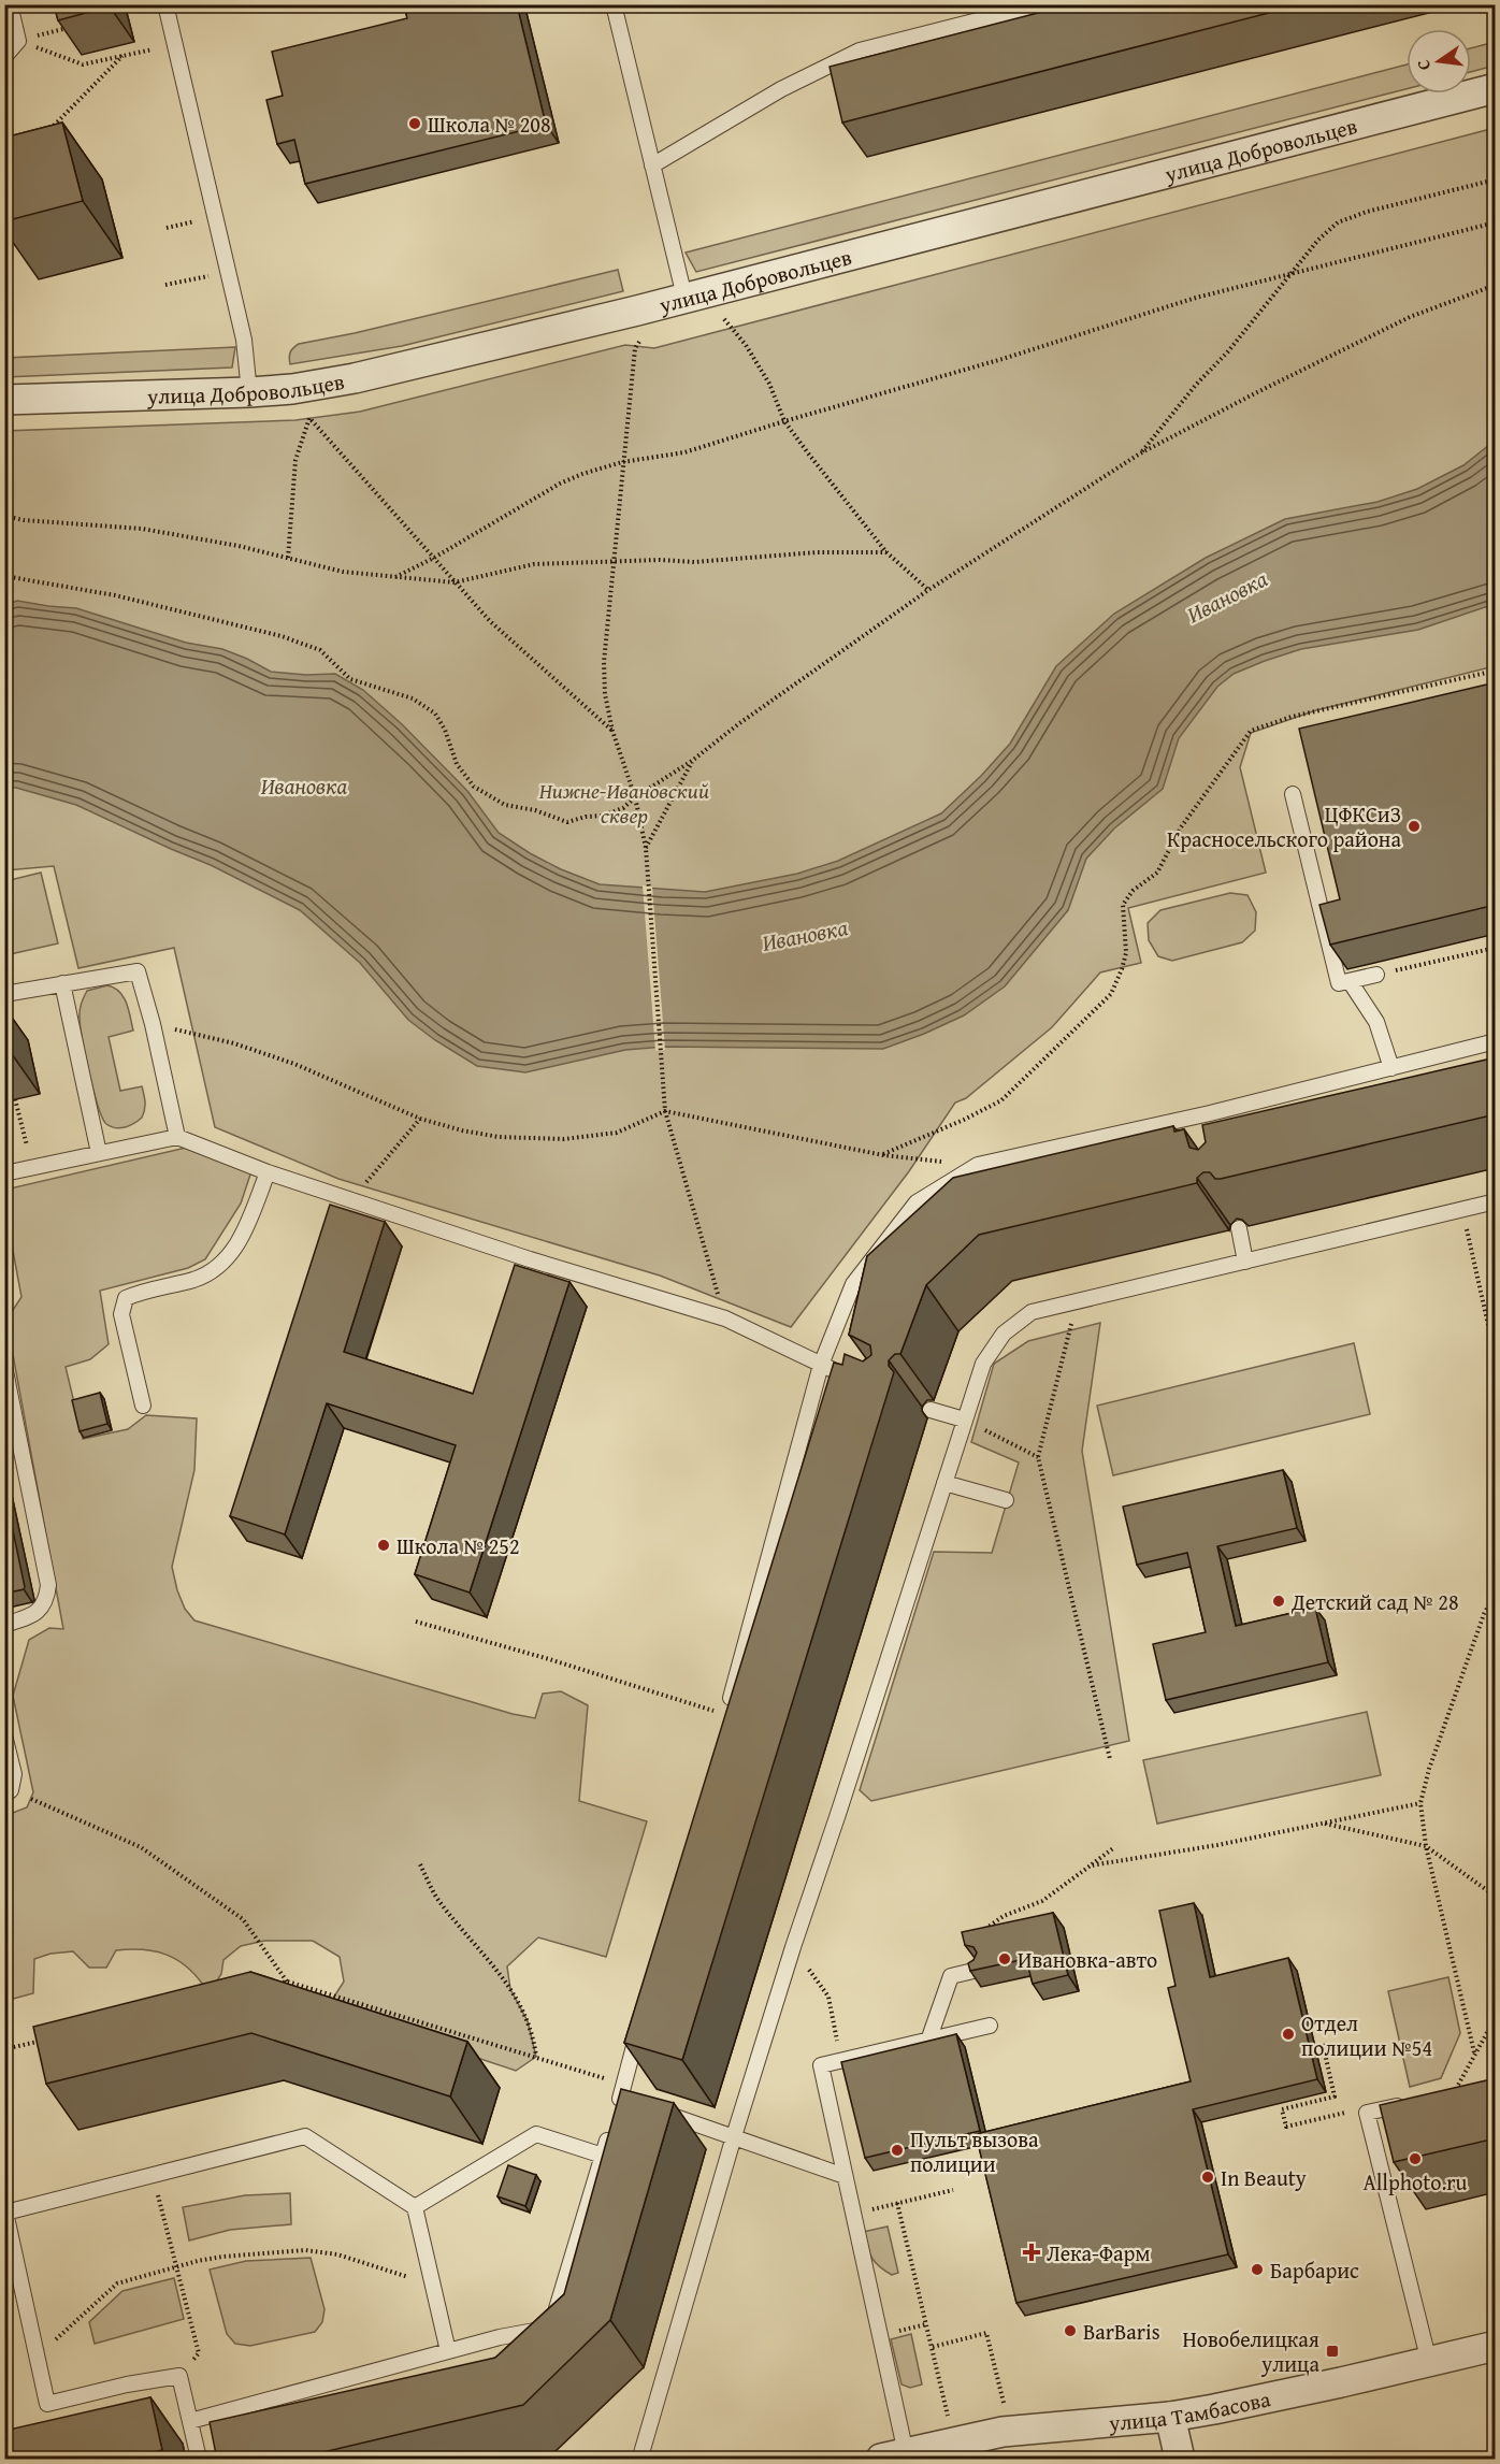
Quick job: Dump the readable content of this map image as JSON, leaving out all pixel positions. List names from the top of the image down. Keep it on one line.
{"streets":{"street":["улица Добровольцев","улица Тамбасова"]},"water":["Ивановка"],"parks":["Нижне-Ивановский сквер"],"places":{"other":["Школа № 208","ЦФКСиЗ Красносельского района","Школа № 252","Детский сад № 28","Ивановка-авто","Отдел полиции №54","Пульт вызова полиции","Allphoto.ru","In Beauty","Барбарис","BarBaris"],"health":["Лека-Фарм"],"transit":["Новобелицкая улица"]},"north":"left"}
